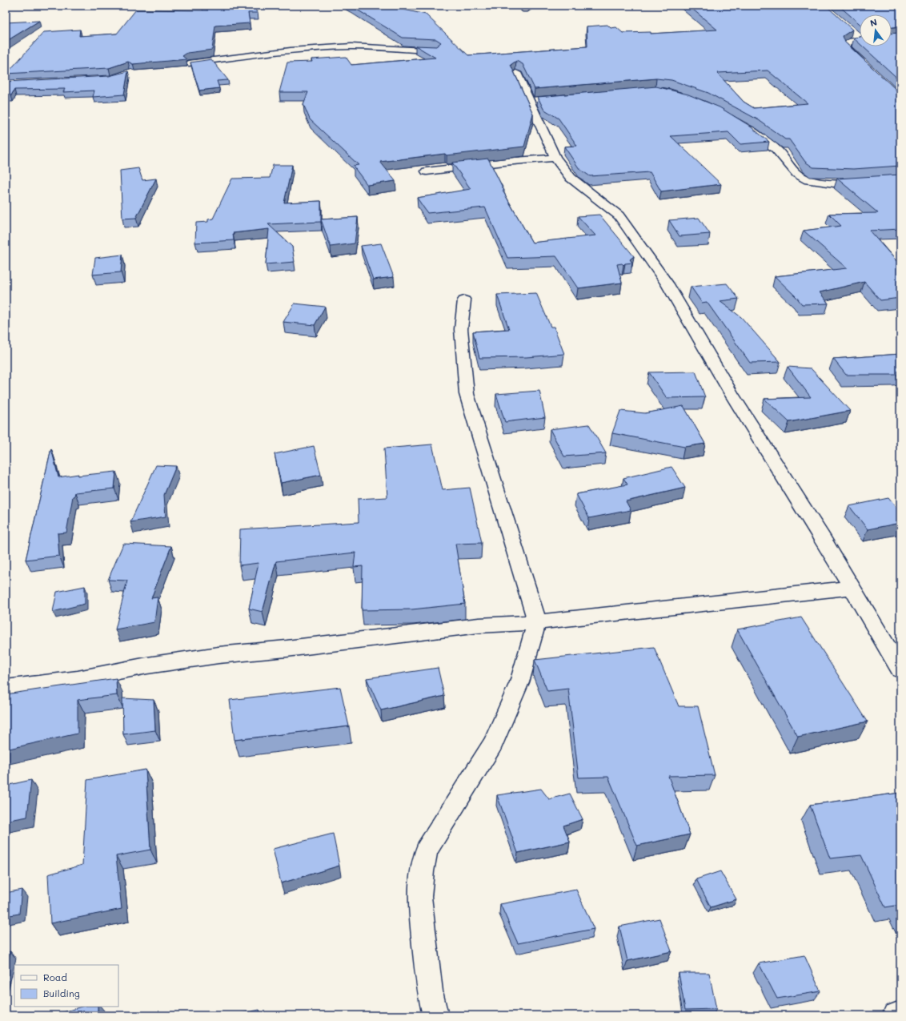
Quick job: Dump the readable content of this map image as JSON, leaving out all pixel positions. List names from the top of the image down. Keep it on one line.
{"legend":["Road","Building"],"north":"top"}
